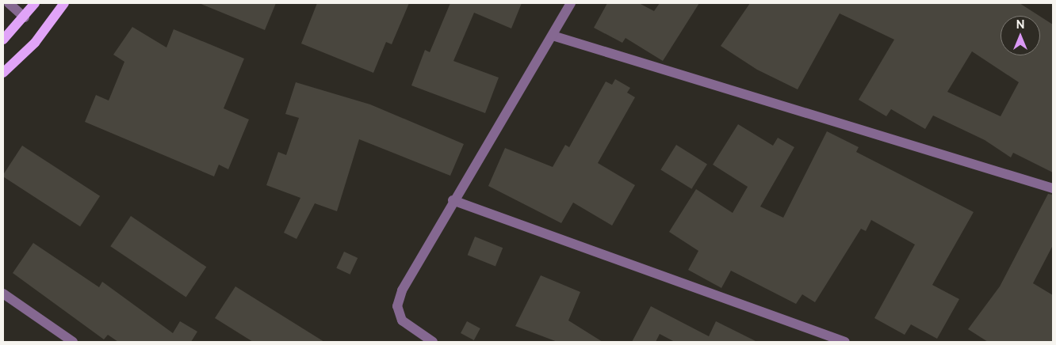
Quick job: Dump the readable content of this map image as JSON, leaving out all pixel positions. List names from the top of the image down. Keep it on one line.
{"north":"top"}
